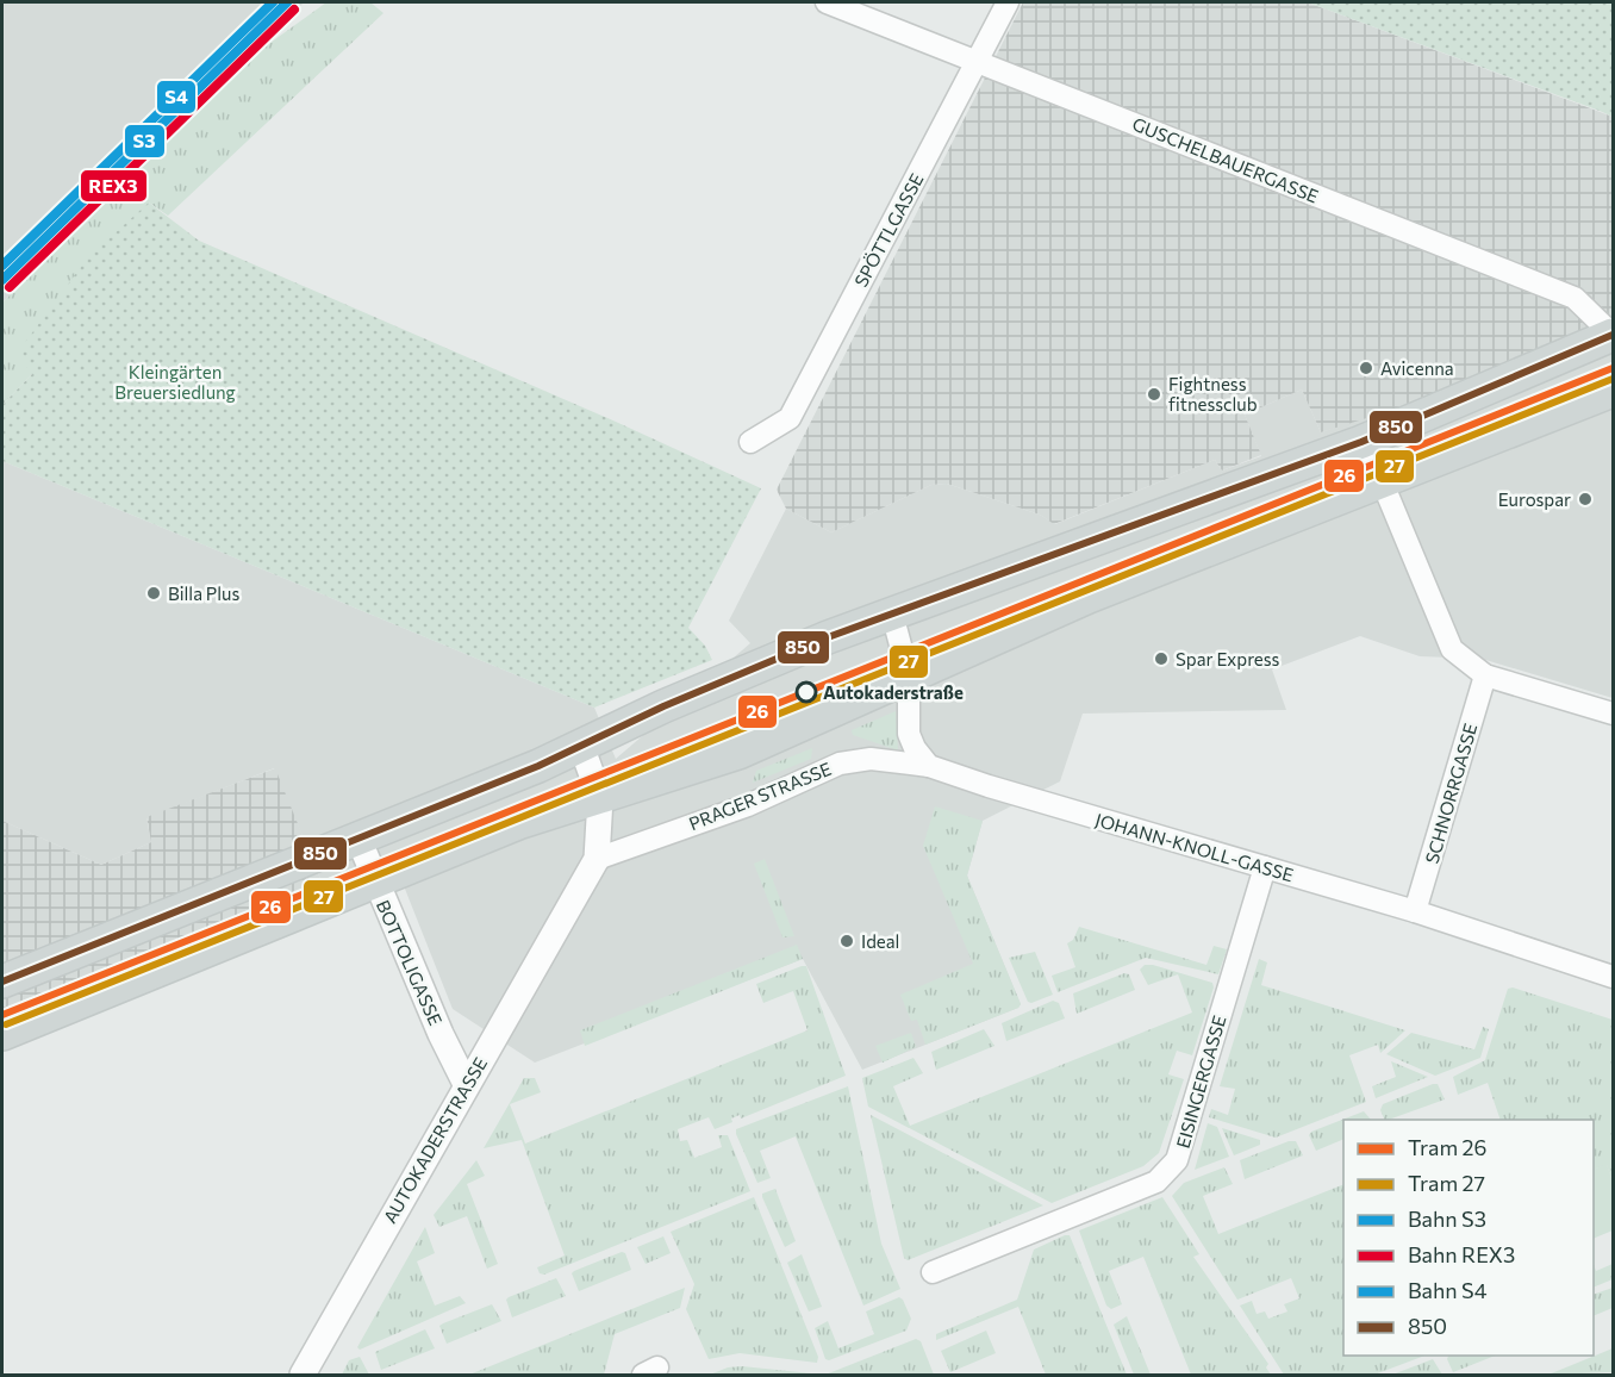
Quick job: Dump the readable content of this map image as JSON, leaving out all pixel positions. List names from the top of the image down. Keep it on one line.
{"streets":{"street":["GUSCHELBAUERGASSE","SPÖTTLGASSE","SCHNORRGASSE","PRAGER STRASSE","JOHANN-KNOLL-GASSE","BOTTOLIGASSE","EISINGERGASSE","AUTOKADERSTRASSE"]},"crossings":[["GUSCHELBAUERGASSE","SPÖTTLGASSE"],["SCHNORRGASSE","JOHANN-KNOLL-GASSE"],["PRAGER STRASSE","JOHANN-KNOLL-GASSE"],["PRAGER STRASSE","AUTOKADERSTRASSE"],["JOHANN-KNOLL-GASSE","EISINGERGASSE"],["BOTTOLIGASSE","AUTOKADERSTRASSE"]],"parks":["Kleingärten Breuersiedlung"],"places":["Avicenna","Fightness fitnessclub","Eurospar","Billa Plus","Spar Express","Autokaderstraße","Ideal"],"lines":["rail line S3","rail line S4","rail line REX3","transit line 850","tram line 26","tram line 27"],"legend":["Tram 26","Tram 27","Bahn S3","Bahn REX3","Bahn S4","850"]}
